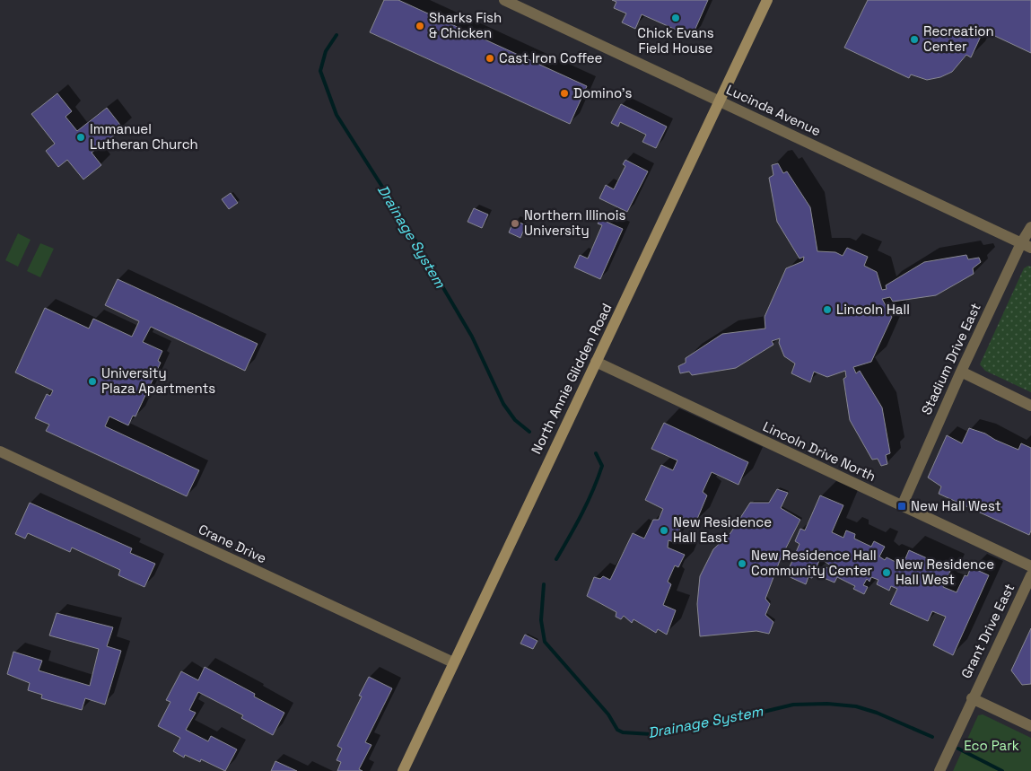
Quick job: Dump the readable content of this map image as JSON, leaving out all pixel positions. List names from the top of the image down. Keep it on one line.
{"streets":{"main road":["North Annie Glidden Road"],"street":["Lucinda Avenue","Stadium Drive East","Lincoln Drive North","Crane Drive","Grant Drive East"]},"crossings":[["Lucinda Avenue","Stadium Drive East"],["Lucinda Avenue","North Annie Glidden Road"],["Stadium Drive East","Lincoln Drive North"],["North Annie Glidden Road","Lincoln Drive North"],["North Annie Glidden Road","Crane Drive"]],"water":["Drainage System"],"parks":["Eco Park"],"places":{"other":["Chick Evans Field House","Sharks Fish & Chicken","Recreation Center","Cast Iron Coffee","Domino's","Immanuel Lutheran Church","Northern Illinois University","Lincoln Hall","University Plaza Apartments","New Residence Hall East","New Residence Hall Community Center","New Residence Hall West"],"transit":["New Hall West"]}}
